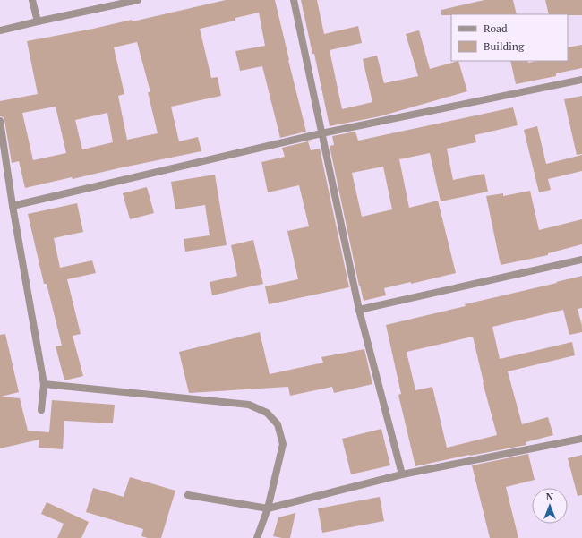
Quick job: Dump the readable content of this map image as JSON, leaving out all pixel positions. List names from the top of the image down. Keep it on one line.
{"legend":["Road","Building"],"north":"top"}
